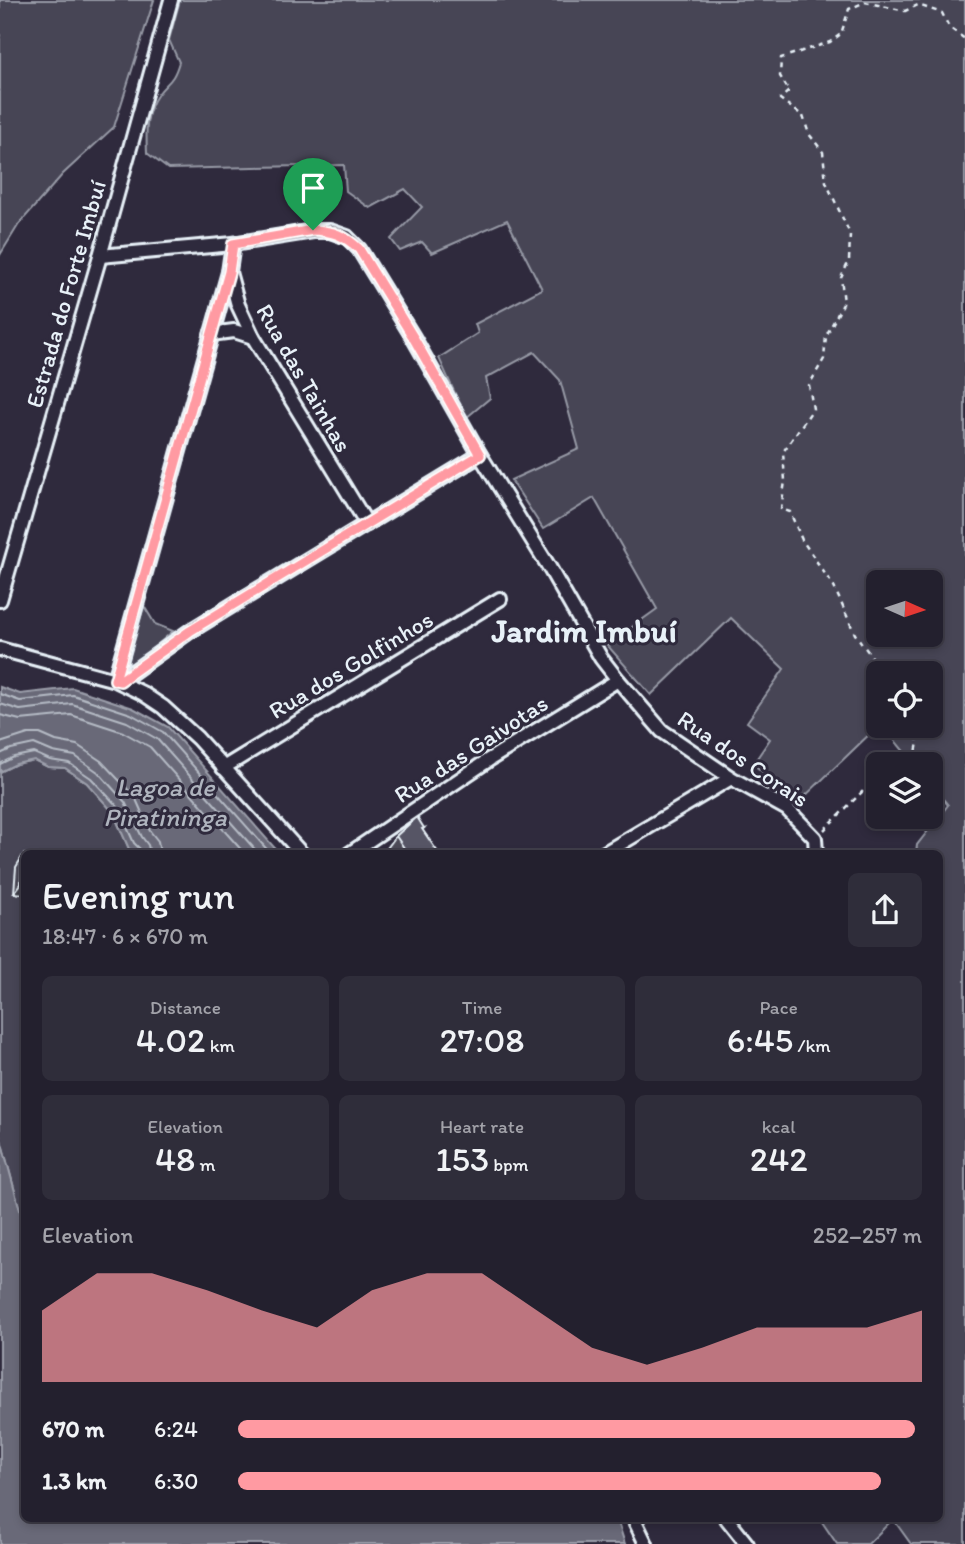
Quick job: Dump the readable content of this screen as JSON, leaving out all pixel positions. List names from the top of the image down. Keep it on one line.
{"streets":{"street":["Estrada do Forte Imbuí","Rua das Tainhas","Rua dos Golfinhos","Rua das Gaivotas","Rua dos Corais"]},"crossings":[["Estrada do Forte Imbuí","Rua dos Corais"],["Rua das Tainhas","Rua dos Corais"],["Rua das Gaivotas","Rua dos Corais"]],"districts":["Jardim Imbuí"],"water":["Lagoa de Piratininga"],"north":"right","page":{"heading":["Evening run","18:47 · 6 × 670 m"],"stats":[["Distance","4.02 km"],["Time","27:08"],["Pace","6:45 /km"],["Elevation","48 m"],["Heart rate","153 bpm"],["kcal","242"]],"chart":["Elevation","252–257 m"],"list":[{"name":"670 m","note":"6:24"},{"name":"1.3 km","note":"6:30"}]}}
